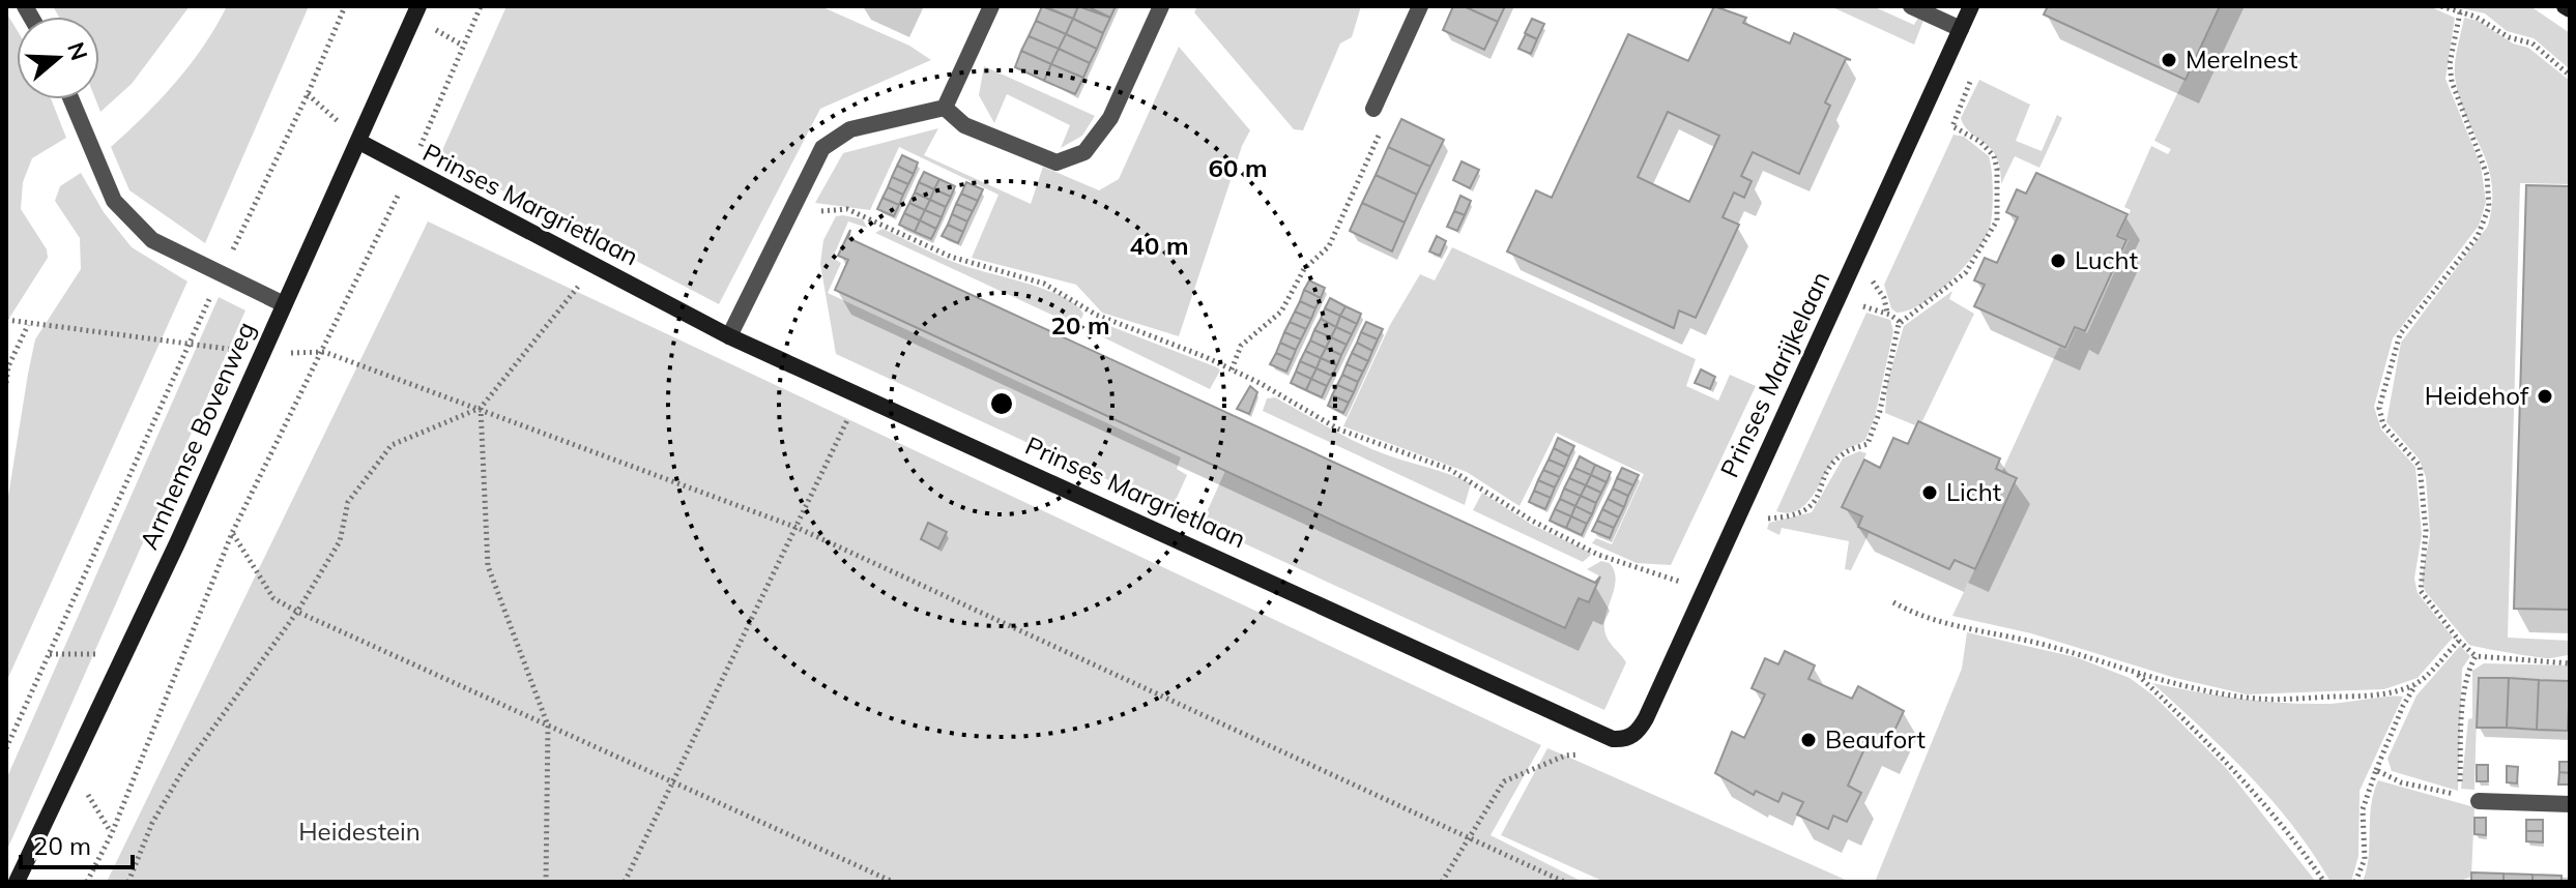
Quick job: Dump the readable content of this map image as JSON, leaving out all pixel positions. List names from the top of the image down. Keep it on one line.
{"streets":{"street":["Prinses Margrietlaan","Prinses Marijkelaan","Arnhemse Bovenweg"]},"crossings":[["Prinses Margrietlaan","Prinses Marijkelaan"],["Prinses Margrietlaan","Arnhemse Bovenweg"]],"parks":["Heidestein"],"places":["Merelnest","Lucht","Heidehof","Licht","Beaufort"],"scale_bar":"20 m","north":"right","rings":["60 m","40 m","20 m"]}
